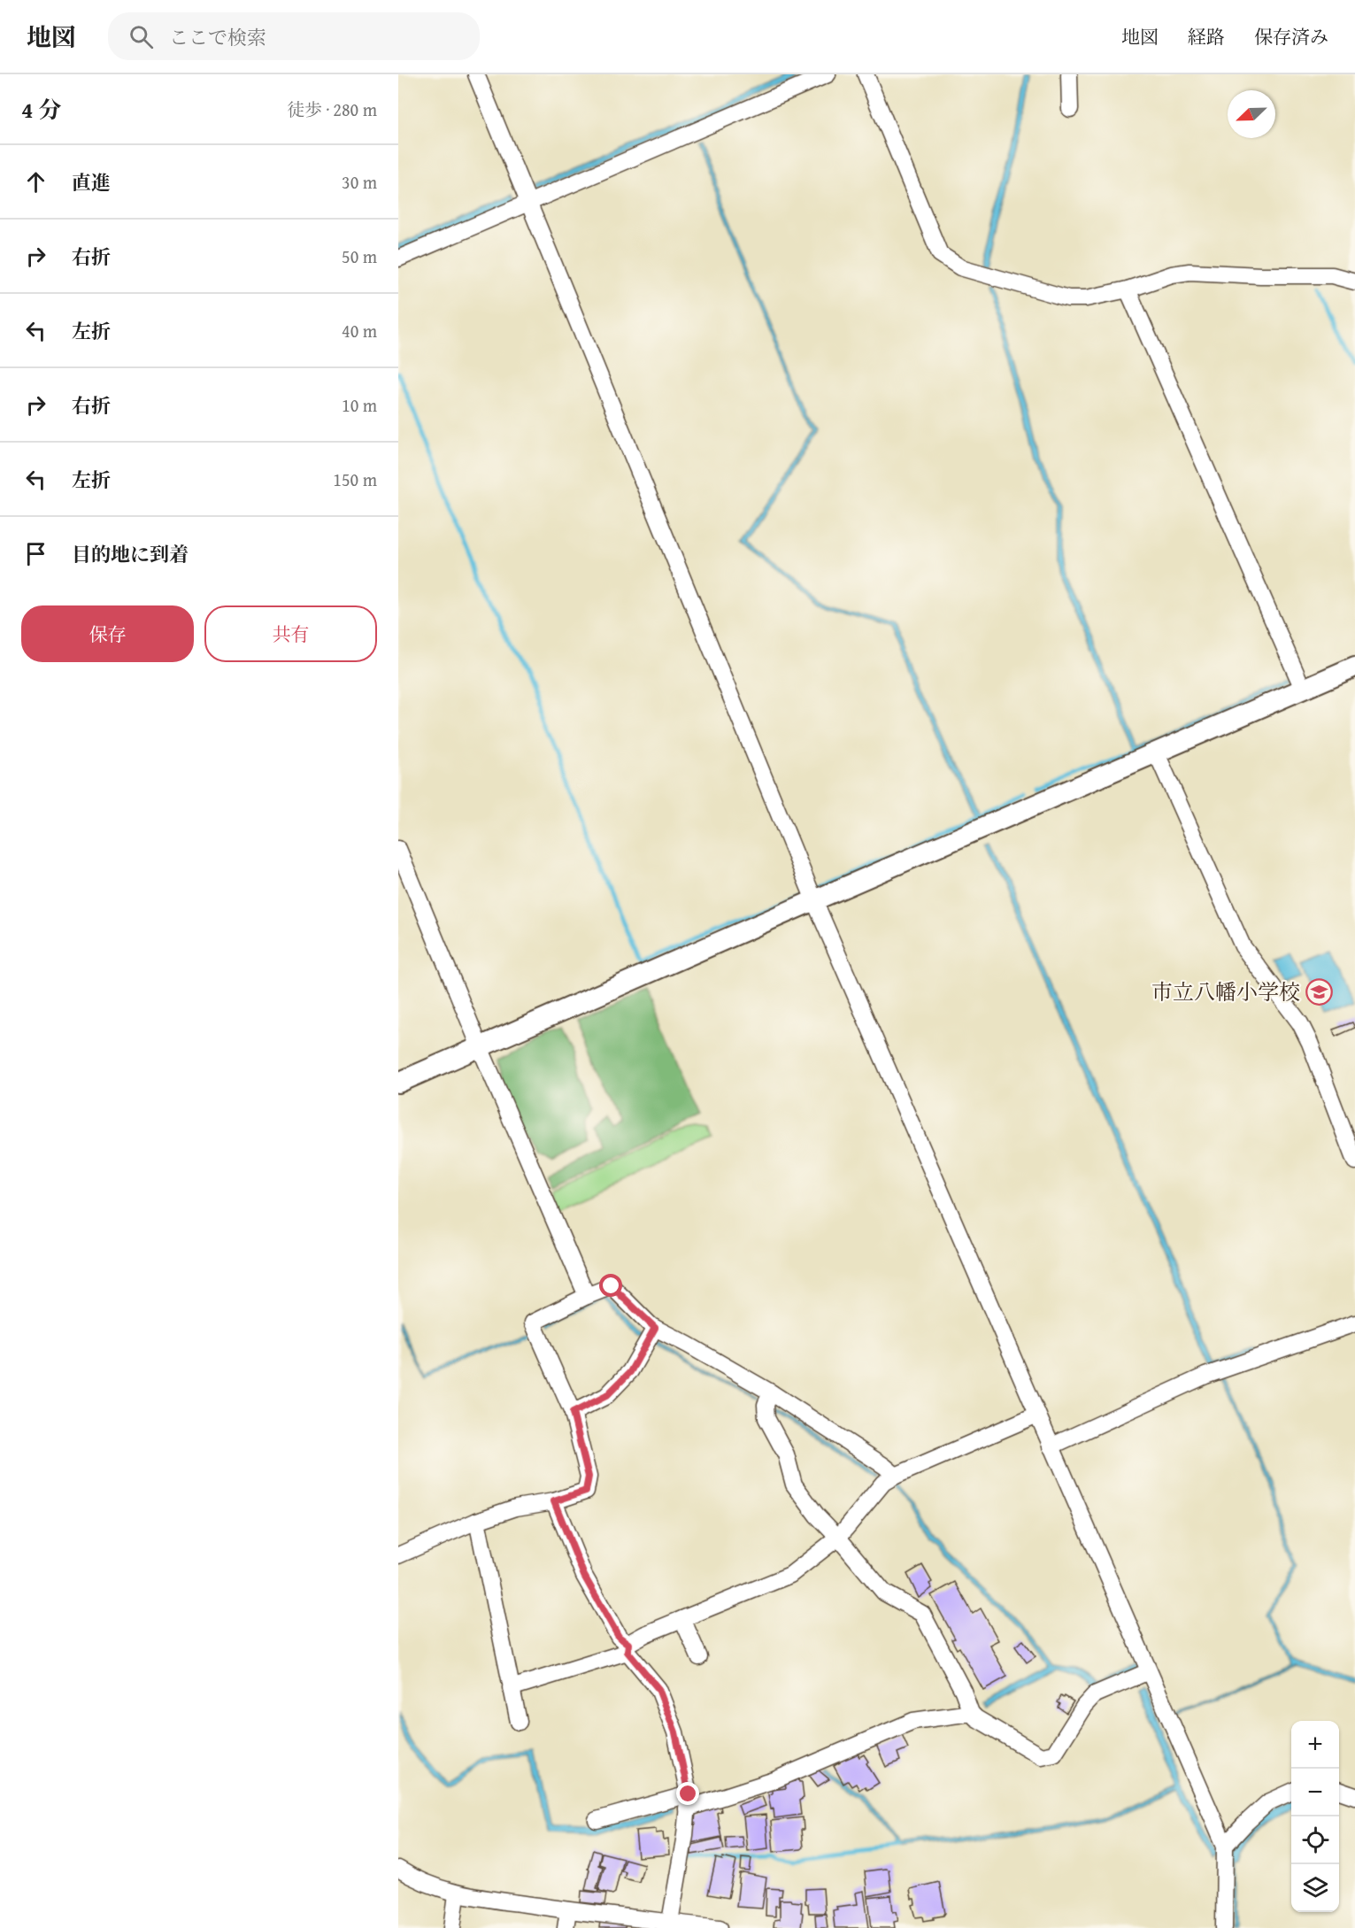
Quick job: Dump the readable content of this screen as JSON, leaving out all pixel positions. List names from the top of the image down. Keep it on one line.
{"places":{"school or university":["市立八幡小学校"]},"north":"bottom left","page":{"header":"地図","search":"ここで検索","nav":["地図","経路","保存済み"],"heading":["4 分","徒歩 · 280 m"],"list":[["直進","30 m"],["右折","50 m"],["左折","40 m"],["右折","10 m"],["左折","150 m"],"目的地に到着"],"buttons":["保存","共有"],"map_buttons":["+","−"]}}
